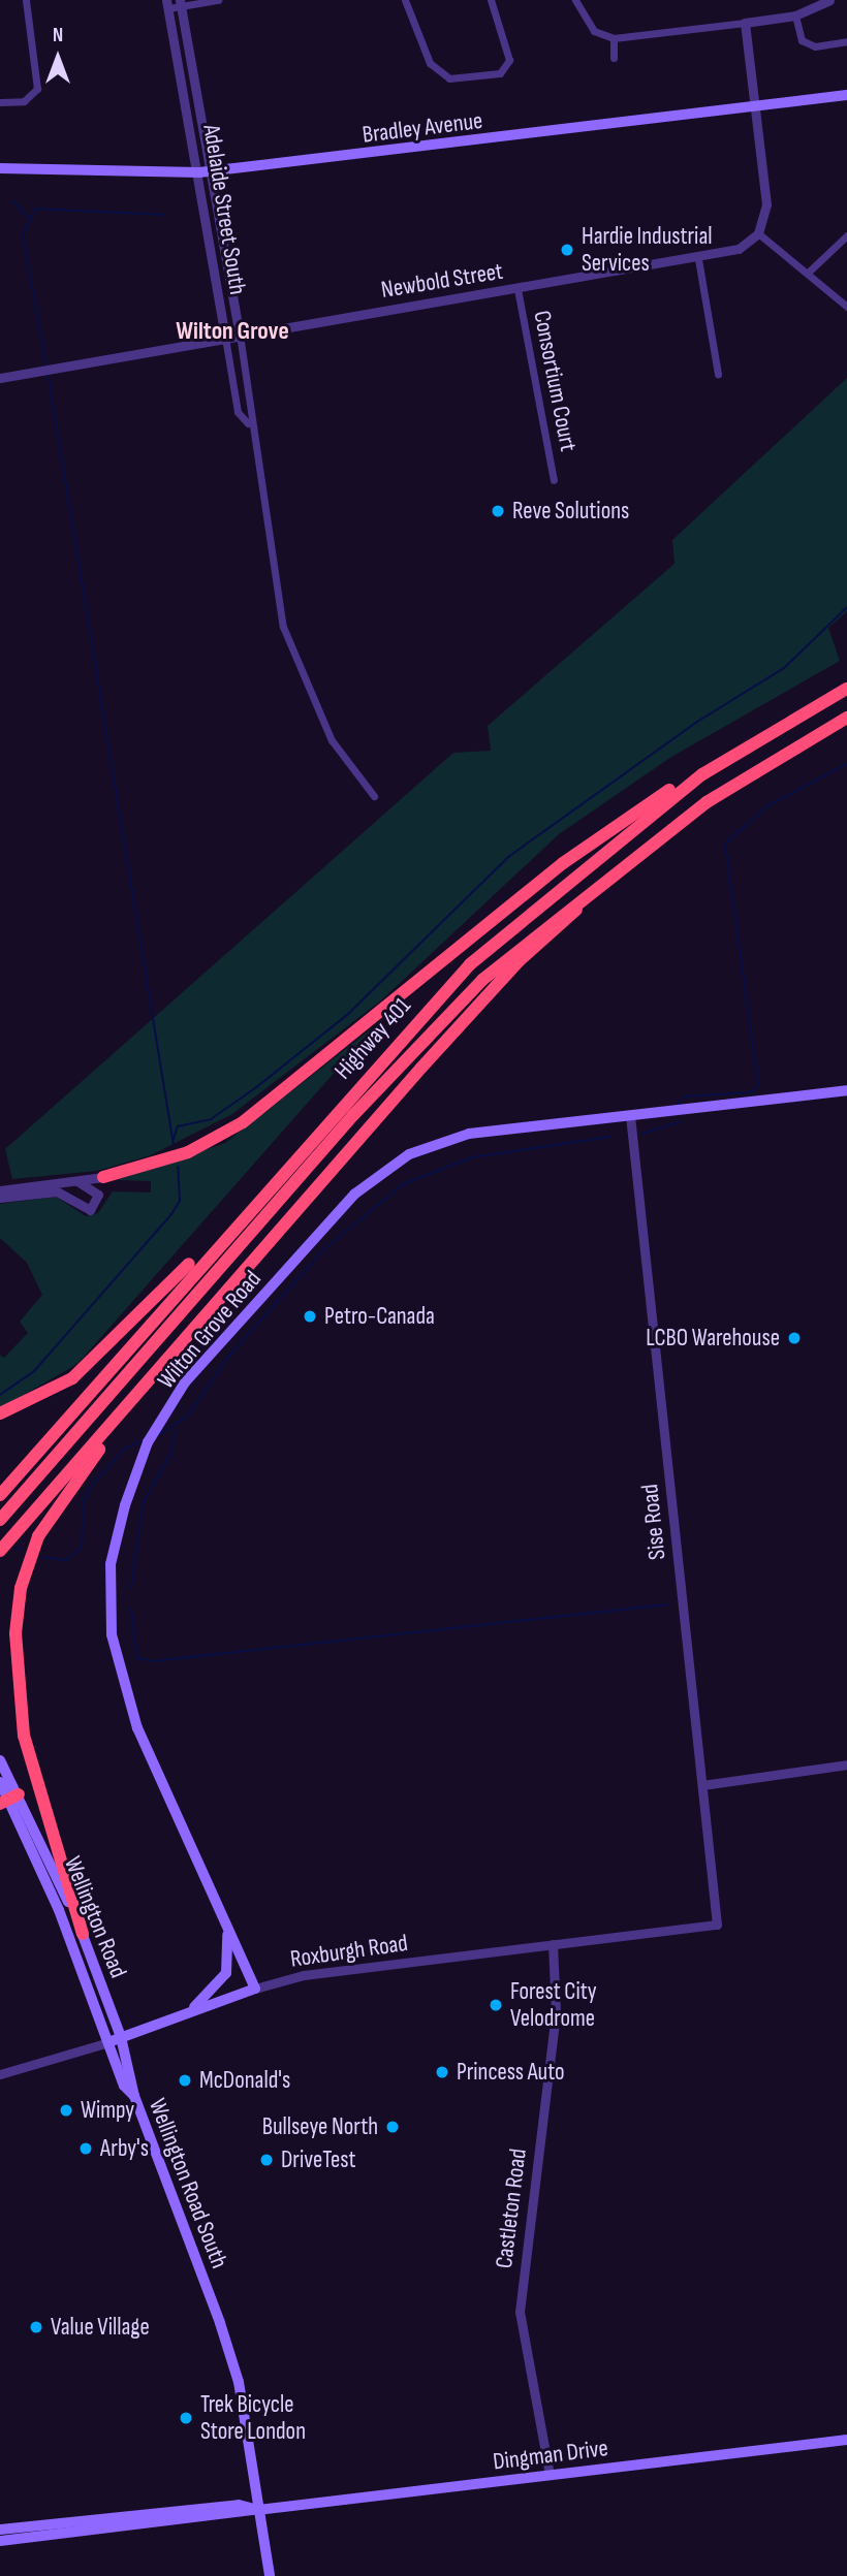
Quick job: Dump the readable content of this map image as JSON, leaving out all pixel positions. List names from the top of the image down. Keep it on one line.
{"streets":{"highway":["Highway 401"],"main road":["Bradley Avenue","Wilton Grove Road","Wellington Road","Roxburgh Road","Wellington Road South","Dingman Drive"],"street":["Adelaide Street South","Newbold Street","Consortium Court","Sise Road","Castleton Road"]},"crossings":[["Bradley Avenue","Adelaide Street South"],["Adelaide Street South","Newbold Street"],["Newbold Street","Consortium Court"],["Wilton Grove Road","Sise Road"],["Wilton Grove Road","Roxburgh Road"],["Sise Road","Roxburgh Road"],["Wellington Road","Roxburgh Road"],["Wellington Road","Wellington Road South"],["Roxburgh Road","Wellington Road South"],["Roxburgh Road","Castleton Road"],["Wellington Road South","Dingman Drive"],["Castleton Road","Dingman Drive"]],"districts":["Wilton Grove"],"places":["Hardie Industrial Services","Reve Solutions","Petro-Canada","LCBO Warehouse","Forest City Velodrome","Princess Auto","McDonald's","Wimpy","Bullseye North","Arby's","DriveTest","Value Village","Trek Bicycle Store London"],"north":"top"}
